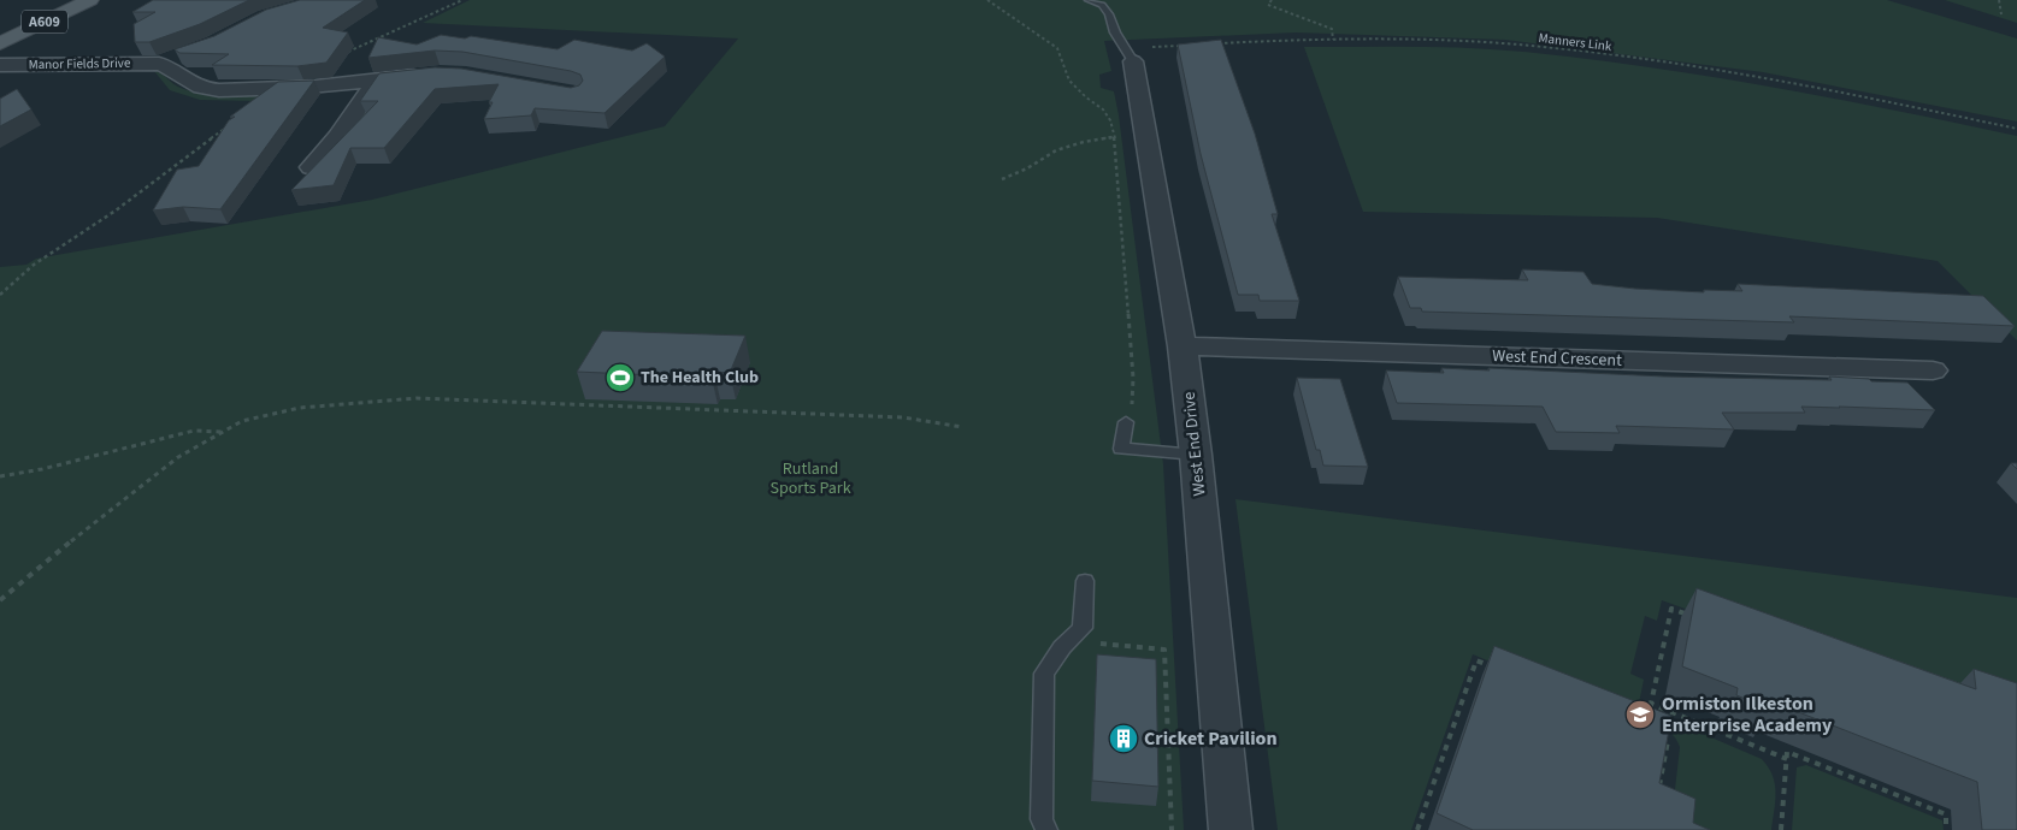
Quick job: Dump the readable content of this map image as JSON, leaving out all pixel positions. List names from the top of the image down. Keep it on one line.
{"streets":{"main road":["A609"],"street":["Manor Fields Drive","West End Crescent","West End Drive"],"path":["Manners Link"]},"crossings":[["West End Crescent","West End Drive"]],"parks":["Rutland Sports Park"],"places":{"sports":["The Health Club"],"school or university":["Ormiston Ilkeston Enterprise Academy"],"building":["Cricket Pavilion"]}}
